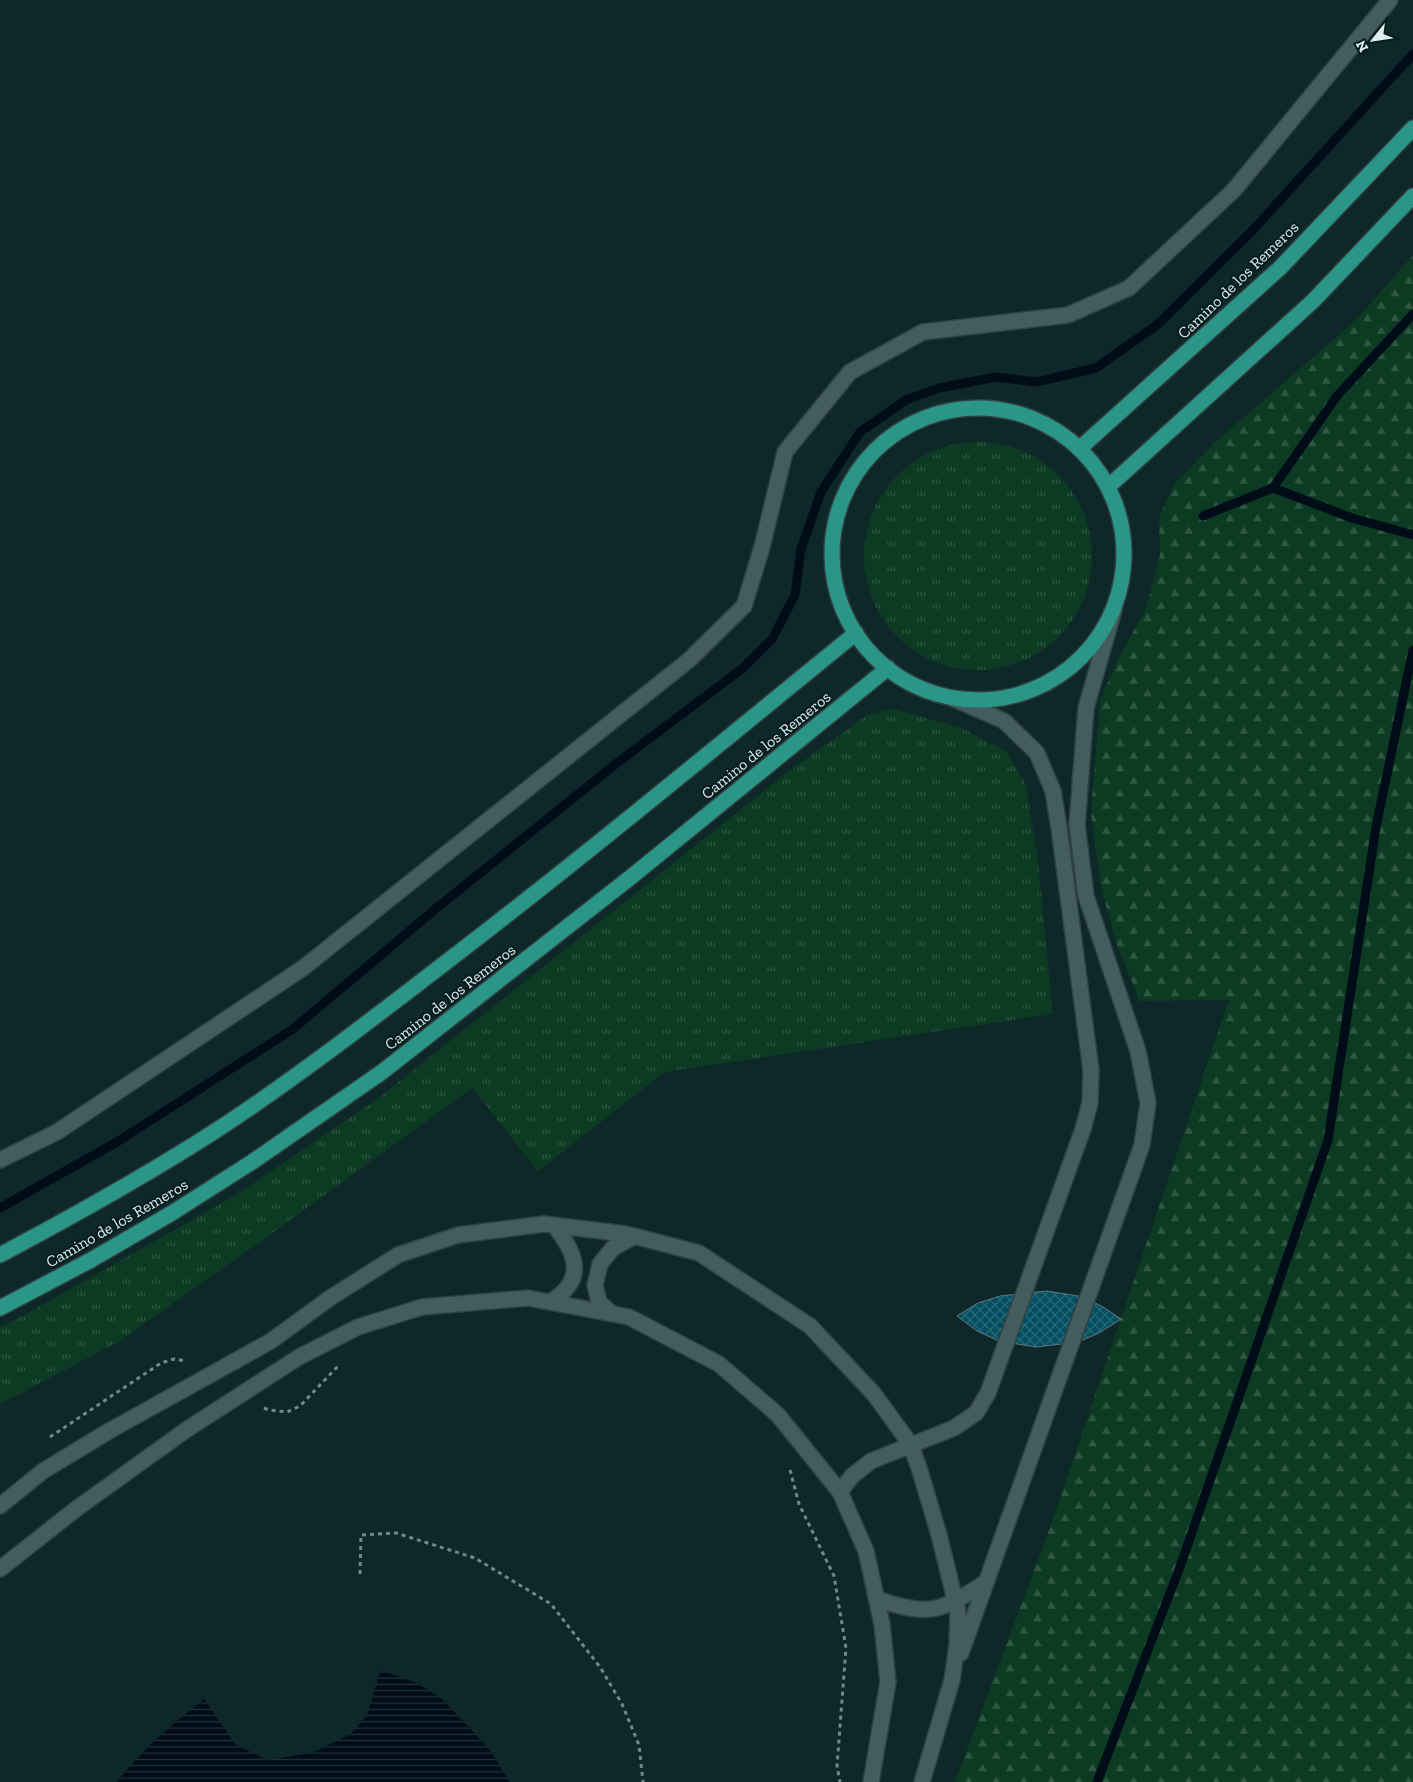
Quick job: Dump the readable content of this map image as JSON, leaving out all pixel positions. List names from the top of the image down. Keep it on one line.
{"streets":{"main road":["Camino de los Remeros"]},"north":"bottom left"}
